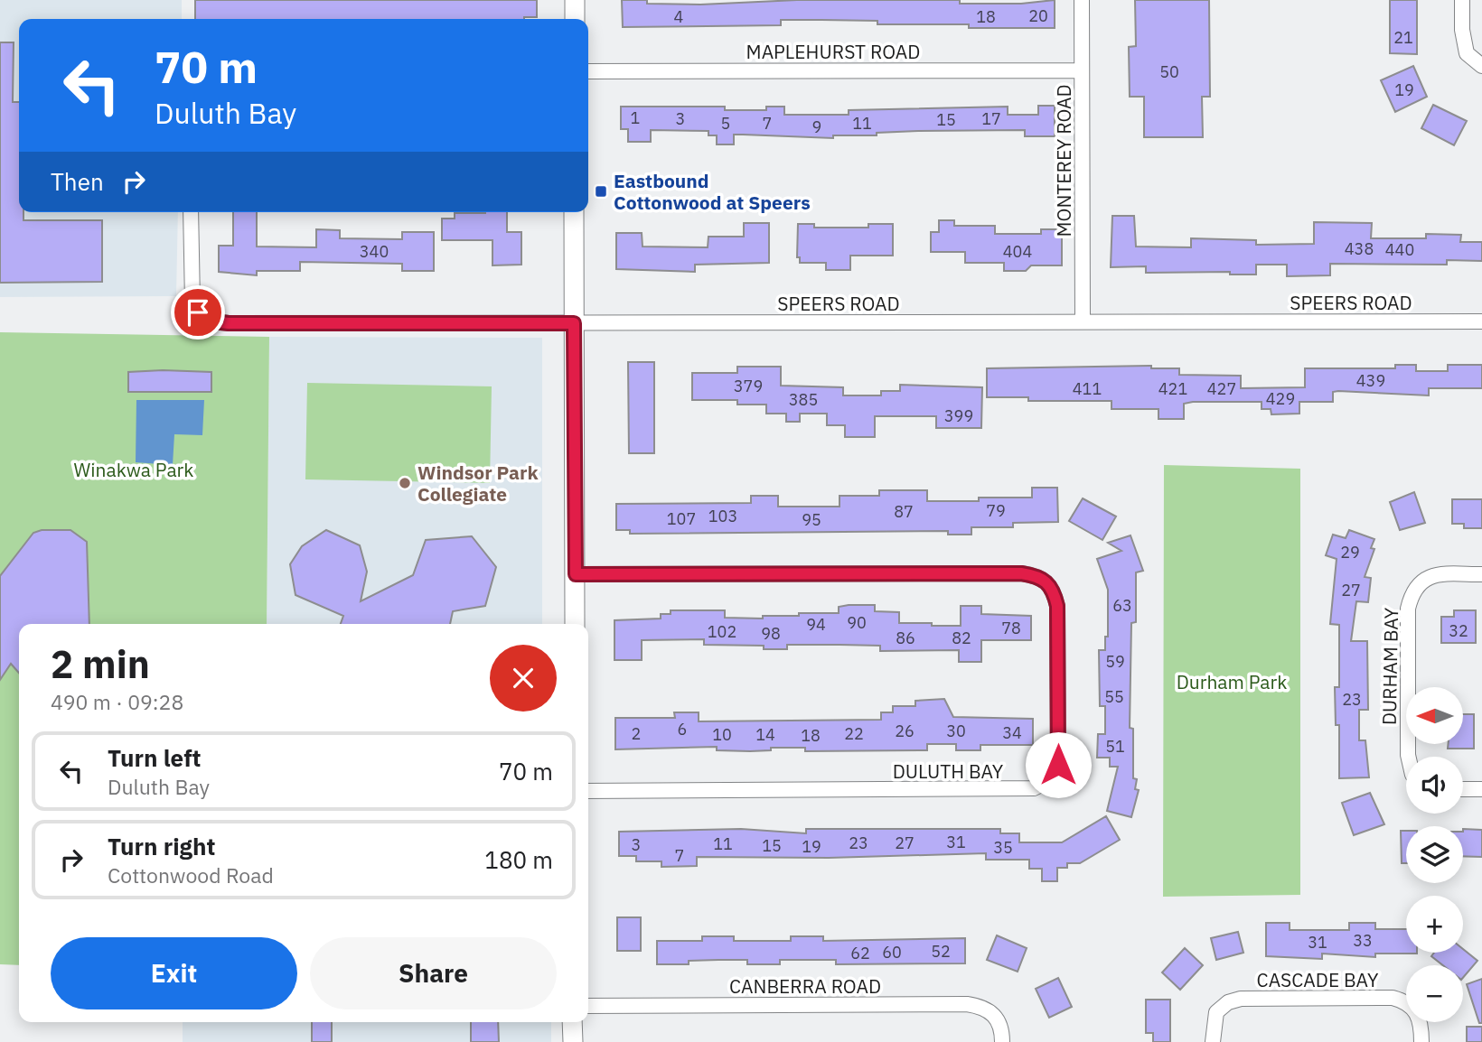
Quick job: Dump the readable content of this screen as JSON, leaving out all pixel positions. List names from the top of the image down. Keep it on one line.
{"streets":{"street":["MAPLEHURST ROAD","MONTEREY ROAD","SPEERS ROAD","DURHAM BAY","DULUTH BAY","CASCADE BAY","CANBERRA ROAD"]},"crossings":[["MAPLEHURST ROAD","MONTEREY ROAD"],["MONTEREY ROAD","SPEERS ROAD"]],"parks":["Winakwa Park","Durham Park"],"places":{"transit":["Eastbound Cottonwood at Speers"],"other":["Windsor Park Collegiate"]},"house_numbers":["20","4","18","21","50","19","1","3","17","15","5","7","11","9","438","440","340","404","439","379","411","421","427","429","385","399","79","87","103","107","95","29","27","63","90","94","78","32","102","98","86","82","59","55","23","6","26","30","34","2","22","10","14","18","51","31","23","27","11","3","15","19","35","7","33","31","52","60","62"],"north":"left","page":{"turn":["70 m","Duluth Bay"],"then":"Then","heading":["2 min","490 m · 09:28"],"map_buttons":["+","−"],"list":[{"name":"Turn left","note":"Duluth Bay","value":"70 m"},{"name":"Turn right","note":"Cottonwood Road","value":"180 m"}],"buttons":["Exit","Share"]}}
